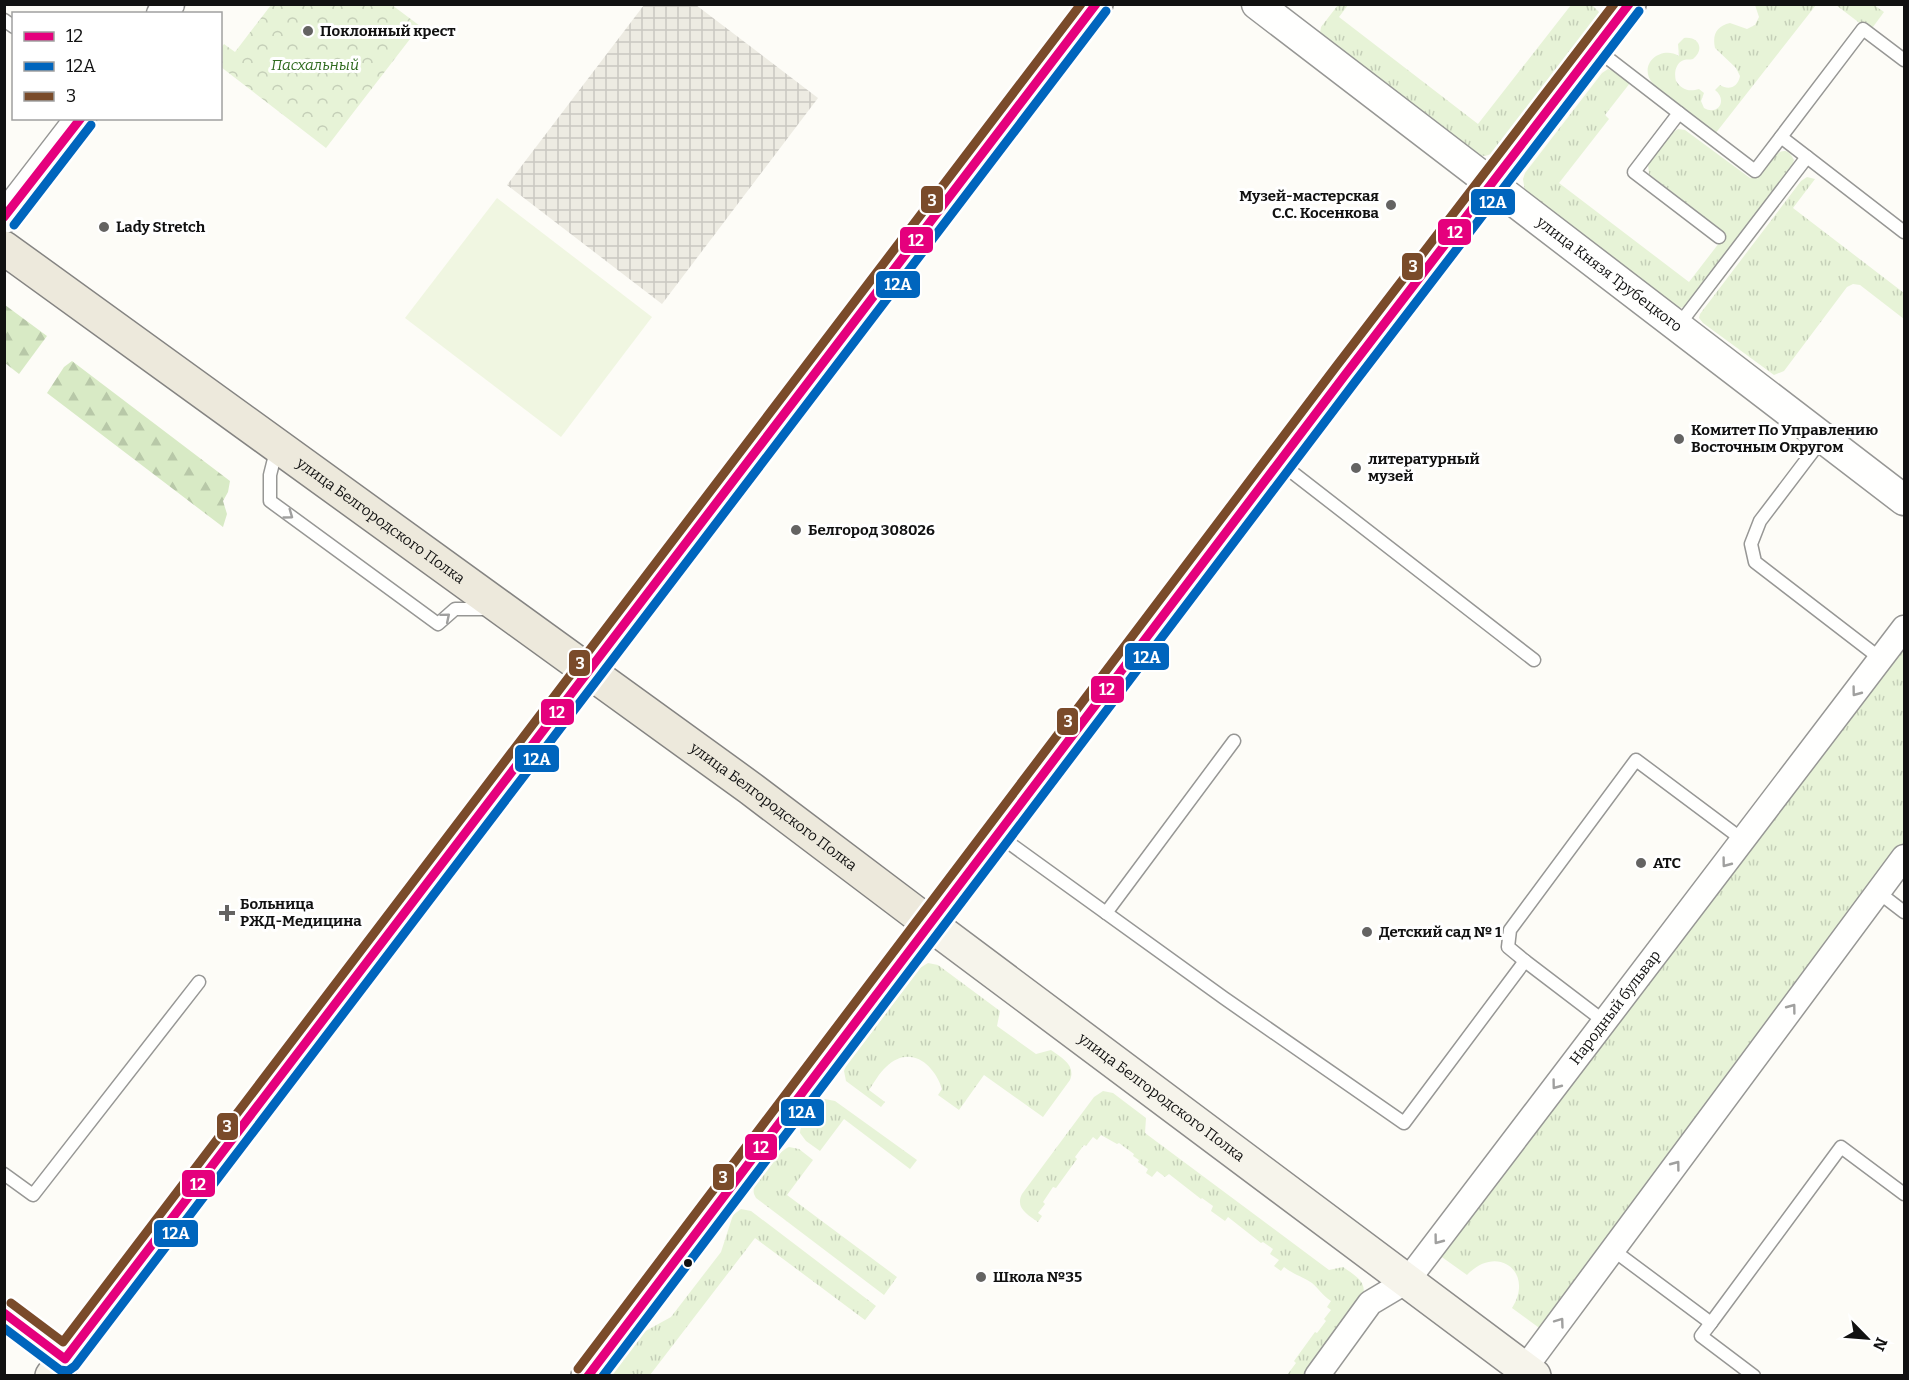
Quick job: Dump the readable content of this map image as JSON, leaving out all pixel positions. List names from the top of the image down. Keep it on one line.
{"streets":{"main road":["улица Белгородского Полка"],"street":["улица Князя Трубецкого","Народный бульвар"]},"crossings":[["улица Белгородского Полка","Народный бульвар"]],"parks":["Пасхальный"],"places":{"other":["Поклонный крест","Музей-мастерская С.С. Косенкова","Lady Stretch","Комитет По Управлению Восточным Округом","литературный музей","Белгород 308026","АТС","Детский сад № 1","Школа №35"],"health":["Больница РЖД-Медицина"]},"lines":["transit line 12","transit line 3","transit line 12А"],"legend":["12","12А","3"],"north":"bottom right"}
